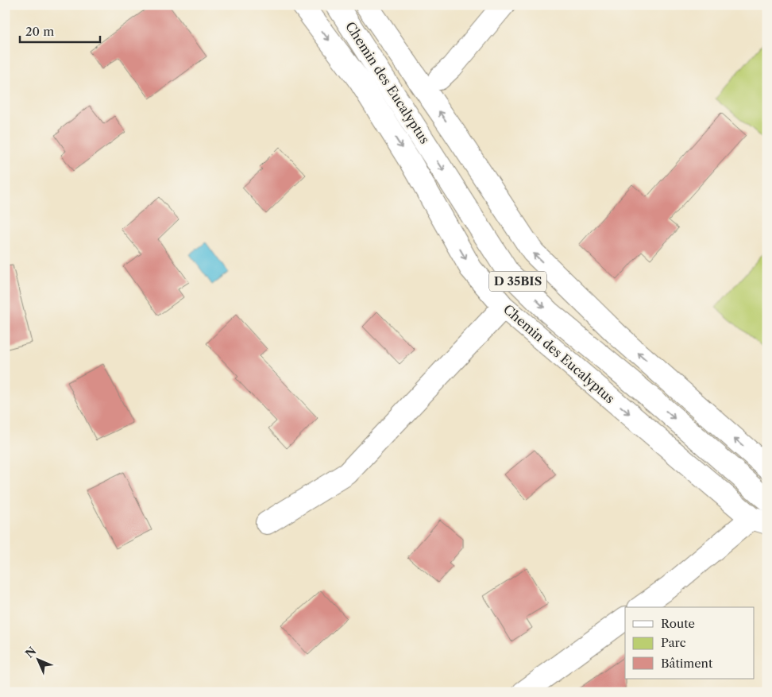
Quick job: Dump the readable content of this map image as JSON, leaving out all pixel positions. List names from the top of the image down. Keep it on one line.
{"streets":{"street":["Chemin des Eucalyptus","D 35BIS"]},"legend":["Route","Parc","Bâtiment"],"scale_bar":"20 m","north":"top left"}
